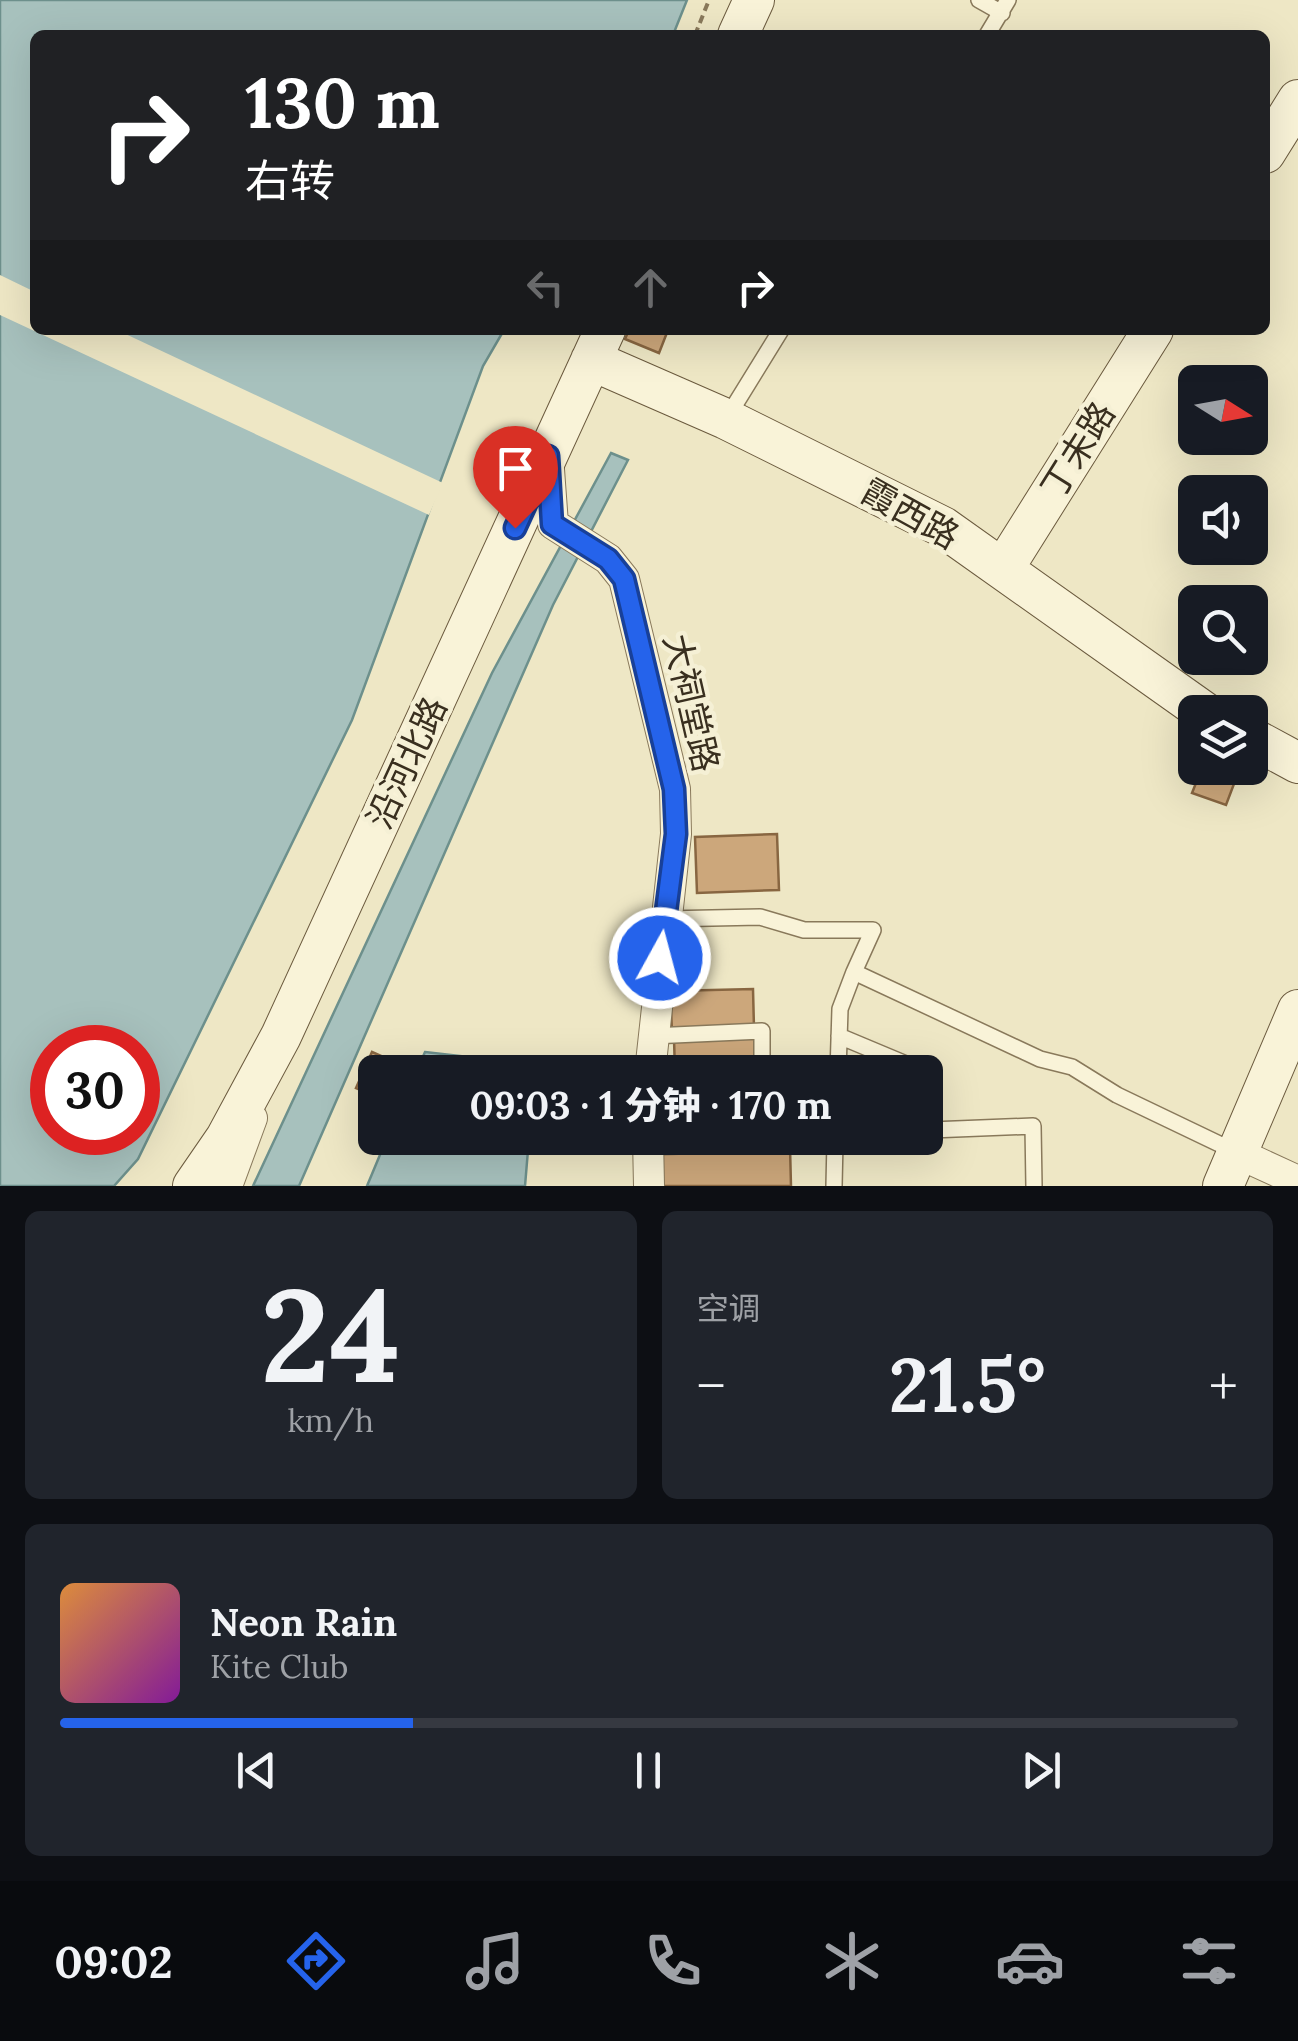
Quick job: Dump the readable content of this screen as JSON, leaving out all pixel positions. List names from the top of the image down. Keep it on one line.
{"streets":{"street":["丁未路","霞西路","大祠堂路","沿河北路"]},"crossings":[["丁未路","霞西路"],["霞西路","沿河北路"],["大祠堂路","沿河北路"]],"north":"right","page":{"turn":["130 m","右转"],"limit":"30","trip":"09:03 · 1 分钟 · 170 m","tile":[["24","km/h"],"空调"],"heat":["−","21.5°","+"],"song":["Neon Rain","Kite Club"],"tabs":"09:02"}}
